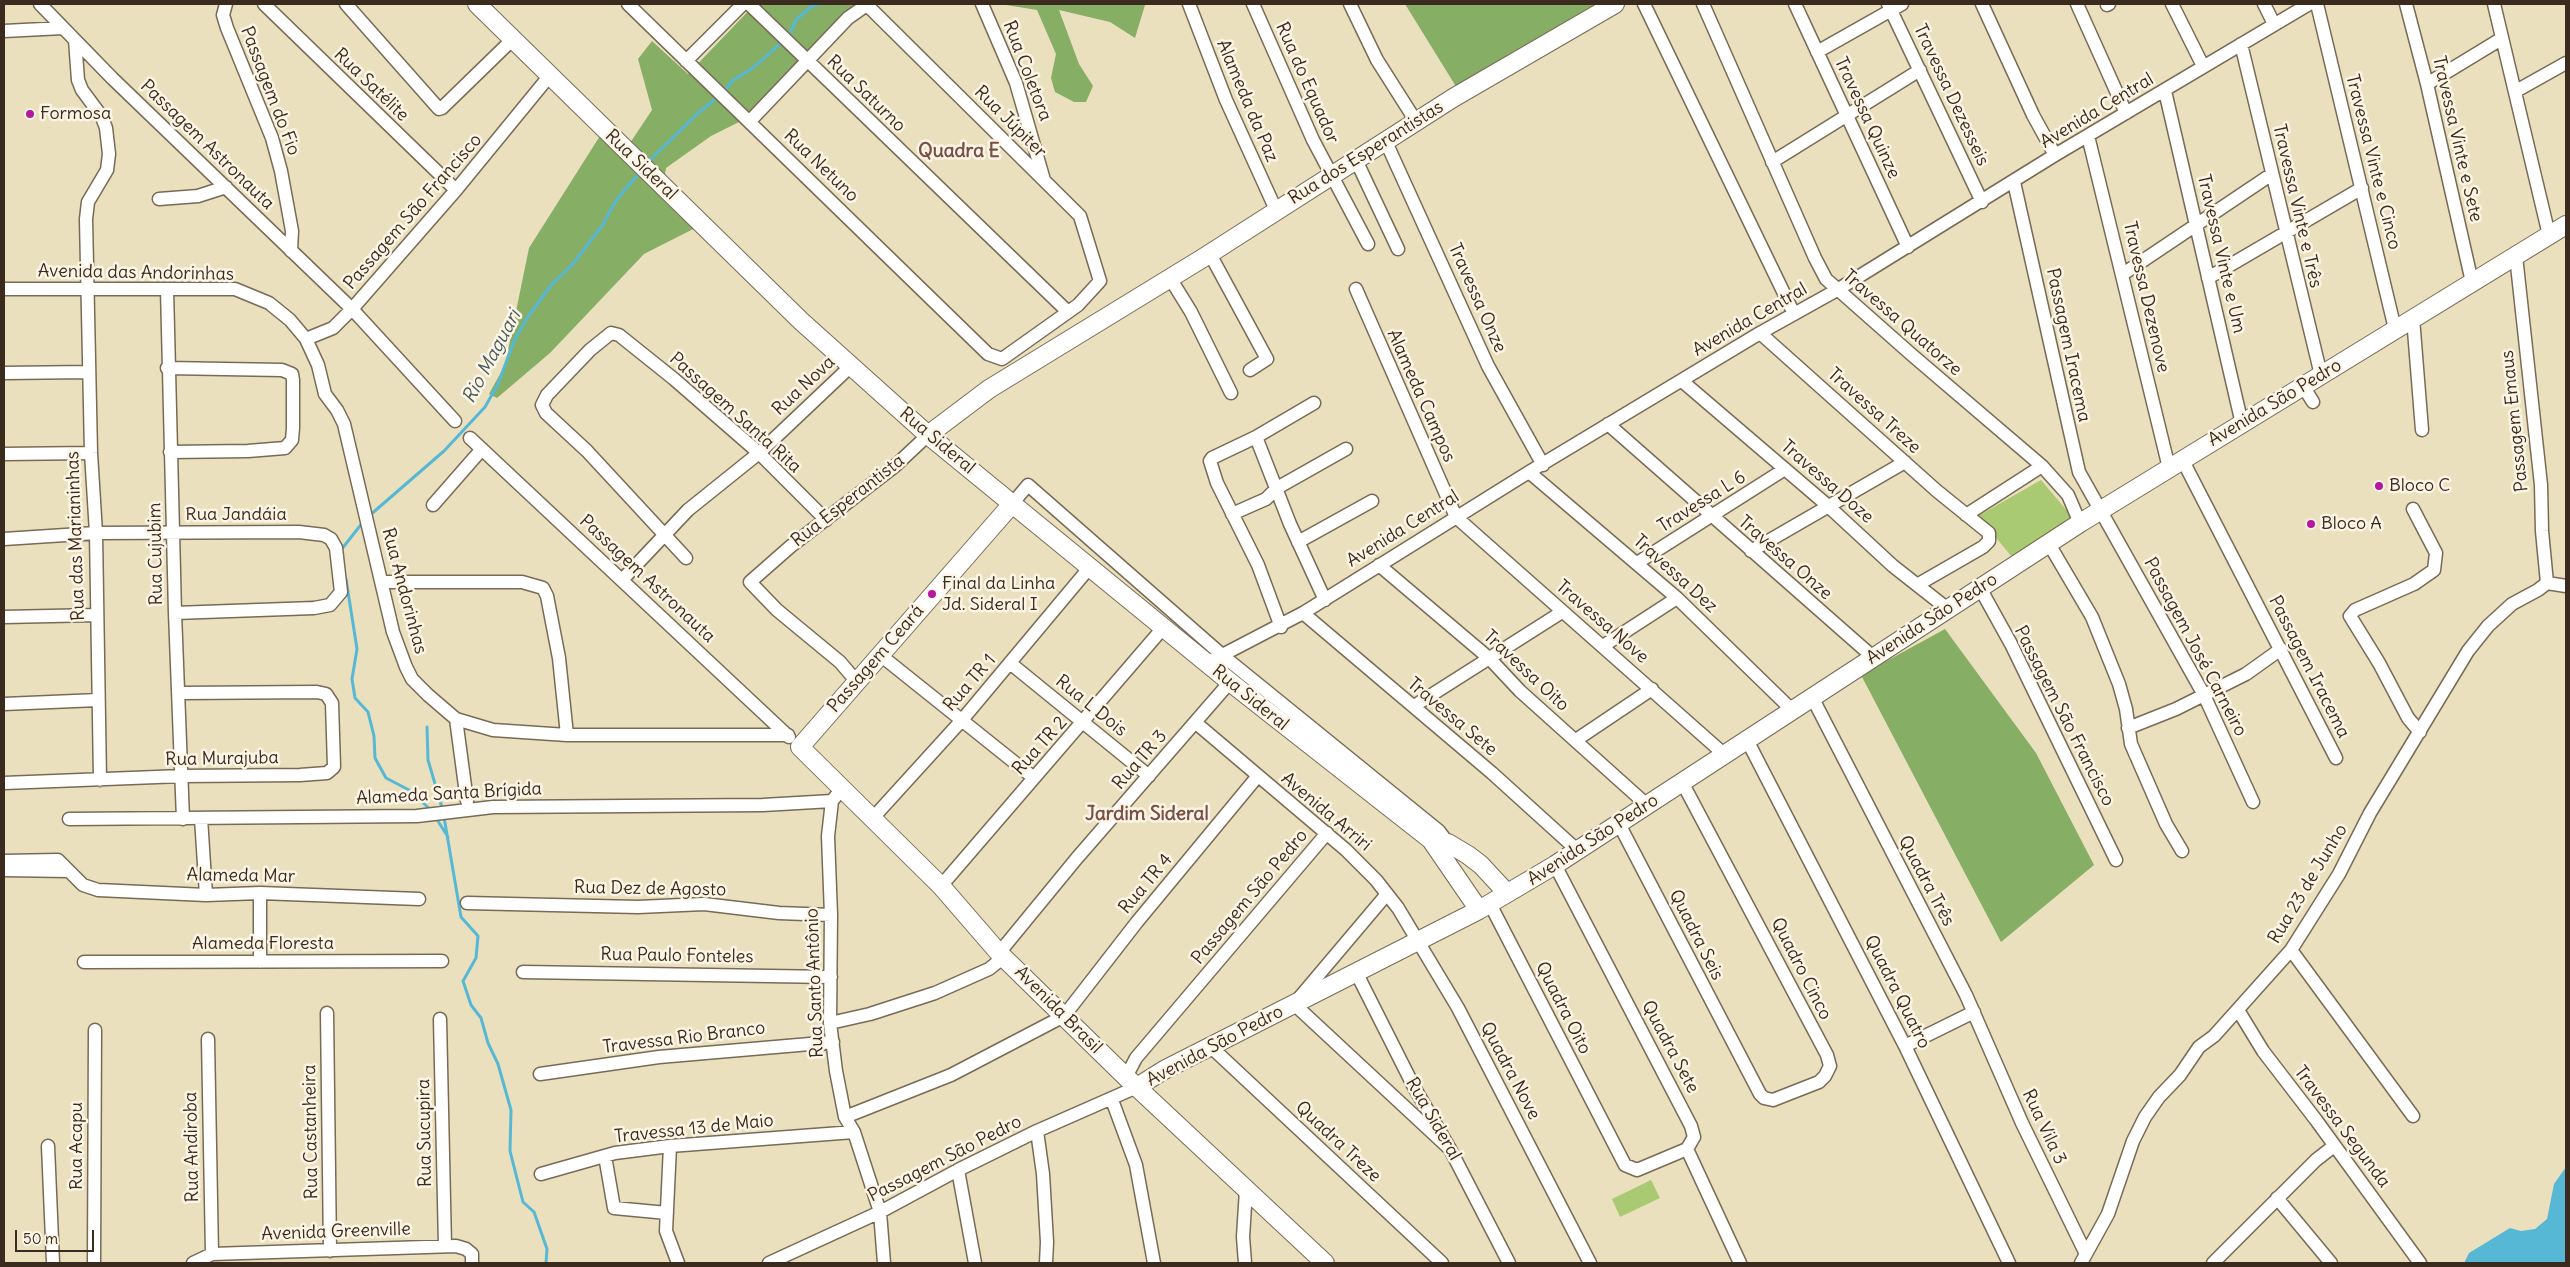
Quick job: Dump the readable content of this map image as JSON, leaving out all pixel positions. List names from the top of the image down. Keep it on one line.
{"streets":{"main road":["Rua dos Esperantistas","Rua Sideral","Avenida São Pedro","Rua Esperantista","Passagem Ceará","Avenida Brasil"],"street":["Rua Coletora","Rua do Equador","Rua Satélite","Passagem do Fio","Rua Saturno","Travessa Dezesseis","Alameda da Paz","Avenida Central","Travessa Quinze","Rua Júpiter","Travessa Vinte e Sete","Passagem Astronauta","Travessa Vinte e Cinco","Rua Netuno","Travessa Vinte e Três","Passagem São Francisco","Travessa Vinte e Um","Avenida das Andorinhas","Travessa Dezenove","Travessa Onze","Travessa Quatorze","Passagem Iracema","Rua Nova","Alameda Campos","Travessa Treze","Passagem Santa Rita","Passagem Emaus","Travessa Doze","Travessa L 6","Rua Jandáia","Rua das Marianinhas","Rua Cujubim","Travessa Dez","Rua Andorinhas","Travessa Nove","Passagem José Carneiro","Travessa Oito","Rua TR 1","Rua L Dois","Travessa Sete","Rua TR 2","Rua Murajuba","Rua TR 3","Alameda Santa Brígida","Avenida Arriri","Alameda Mar","Quadra Três","Rua TR 4","Rua 23 de Junho","Rua Dez de Agosto","Passagem São Pedro","Quadra Seis","Alameda Floresta","Rua Paulo Fonteles","Quadro Cinco","Rua Santo Antônio","Quadra Quatro","Quadra Oito","Travessa Rio Branco","Quadra Sete","Quadra Nove","Rua Vila 3","Travessa Segunda","Travessa 13 de Maio","Rua Castanheira","Rua Sucupira","Quadra Treze","Rua Acapu","Rua Andiroba","Avenida Greenville"]},"crossings":[["Rua Coletora","Rua Júpiter"],["Rua do Equador","Rua dos Esperantistas"],["Rua Satélite","Passagem São Francisco"],["Passagem do Fio","Passagem Astronauta"],["Rua Saturno","Rua Júpiter"],["Rua Saturno","Rua Netuno"],["Travessa Dezesseis","Avenida Central"],["Alameda da Paz","Rua dos Esperantistas"],["Avenida Central","Travessa Quinze"],["Avenida Central","Rua Sideral"],["Avenida Central","Travessa Vinte e Três"],["Avenida Central","Travessa Vinte e Um"],["Avenida Central","Travessa Dezenove"],["Avenida Central","Travessa Onze"],["Avenida Central","Travessa Quatorze"],["Avenida Central","Passagem Iracema"],["Avenida Central","Alameda Campos"],["Avenida Central","Travessa Treze"],["Avenida Central","Travessa Doze"],["Avenida Central","Travessa Dez"],["Avenida Central","Travessa Nove"],["Avenida Central","Travessa Oito"],["Avenida Central","Travessa Sete"],["Rua Júpiter","Rua Netuno"],["Travessa Vinte e Sete","Avenida São Pedro"],["Passagem Astronauta","Passagem São Francisco"],["Passagem Astronauta","Rua Nova"],["Passagem Astronauta","Rua das Marianinhas"],["Passagem Astronauta","Rua Andorinhas"],["Passagem Astronauta","Passagem Ceará"],["Passagem Astronauta","Avenida Brasil"],["Rua dos Esperantistas","Travessa Onze"],["Rua dos Esperantistas","Rua Esperantista"],["Travessa Vinte e Cinco","Avenida São Pedro"],["Rua Sideral","Passagem São Francisco"],["Rua Sideral","Rua Nova"],["Rua Sideral","Avenida São Pedro"],["Rua Sideral","Rua Esperantista"],["Rua Sideral","Passagem Ceará"],["Rua Sideral","Rua TR 1"],["Rua Sideral","Rua TR 2"],["Rua Sideral","Rua TR 3"],["Rua Sideral","Quadra Oito"],["Travessa Vinte e Três","Avenida São Pedro"],["Passagem São Francisco","Avenida das Andorinhas"],["Passagem São Francisco","Avenida São Pedro"],["Passagem São Francisco","Rua Andorinhas"],["Travessa Vinte e Um","Avenida São Pedro"],["Avenida das Andorinhas","Rua das Marianinhas"],["Avenida das Andorinhas","Rua Cujubim"],["Avenida das Andorinhas","Rua Andorinhas"],["Travessa Dezenove","Passagem Iracema"],["Travessa Dezenove","Avenida São Pedro"],["Travessa Onze","Avenida São Pedro"],["Travessa Onze","Travessa L 6"],["Travessa Quatorze","Avenida São Pedro"],["Passagem Iracema","Avenida São Pedro"],["Passagem Iracema","Passagem José Carneiro"],["Rua Nova","Passagem Santa Rita"],["Alameda Campos","Travessa Nove"],["Avenida São Pedro","Passagem Emaus"],["Avenida São Pedro","Travessa Doze"],["Avenida São Pedro","Travessa Dez"],["Avenida São Pedro","Travessa Nove"],["Avenida São Pedro","Passagem José Carneiro"],["Avenida São Pedro","Travessa Oito"],["Avenida São Pedro","Travessa Sete"],["Avenida São Pedro","Avenida Arriri"],["Avenida São Pedro","Quadra Três"],["Avenida São Pedro","Passagem São Pedro"],["Avenida São Pedro","Quadra Seis"],["Avenida São Pedro","Quadro Cinco"],["Avenida São Pedro","Quadra Quatro"],["Avenida São Pedro","Quadra Oito"],["Avenida São Pedro","Avenida Brasil"],["Avenida São Pedro","Quadra Sete"],["Avenida São Pedro","Quadra Nove"],["Avenida São Pedro","Quadra Treze"],["Travessa Treze","Travessa Doze"],["Passagem Santa Rita","Rua Esperantista"],["Passagem Emaus","Rua 23 de Junho"],["Travessa Doze","Travessa L 6"],["Rua Esperantista","Passagem Ceará"],["Travessa L 6","Travessa Dez"],["Rua Jandáia","Rua das Marianinhas"],["Rua Jandáia","Rua Cujubim"],["Rua das Marianinhas","Rua Murajuba"],["Rua Cujubim","Rua Murajuba"],["Rua Cujubim","Alameda Santa Brígida"],["Rua Andorinhas","Passagem Ceará"],["Rua Andorinhas","Avenida Brasil"],["Passagem Ceará","Avenida Brasil"],["Rua TR 1","Rua L Dois"],["Rua TR 1","Avenida Brasil"],["Rua L Dois","Rua TR 2"],["Rua L Dois","Rua TR 3"],["Rua TR 2","Avenida Brasil"],["Rua TR 3","Avenida Arriri"],["Rua TR 3","Avenida Brasil"],["Alameda Santa Brígida","Rua Santo Antônio"],["Alameda Santa Brígida","Avenida Brasil"],["Avenida Arriri","Rua TR 4"],["Avenida Arriri","Passagem São Pedro"],["Avenida Arriri","Quadra Nove"],["Quadra Três","Rua Vila 3"],["Rua TR 4","Avenida Brasil"],["Rua 23 de Junho","Rua Vila 3"],["Rua 23 de Junho","Travessa Segunda"],["Rua Dez de Agosto","Rua Santo Antônio"],["Passagem São Pedro","Rua Santo Antônio"],["Passagem São Pedro","Avenida Brasil"],["Quadra Seis","Quadro Cinco"],["Rua Paulo Fonteles","Rua Santo Antônio"],["Rua Santo Antônio","Avenida Brasil"],["Rua Santo Antônio","Travessa Rio Branco"],["Rua Santo Antônio","Travessa 13 de Maio"],["Quadra Oito","Quadra Sete"],["Rua Castanheira","Avenida Greenville"],["Rua Sucupira","Avenida Greenville"],["Rua Andiroba","Avenida Greenville"]],"districts":["Quadra E","Jardim Sideral"],"water":["Rio Maguari"],"places":["Formosa","Bloco C","Bloco A","Final da Linha Jd. Sideral I"],"scale_bar":"50 m"}
